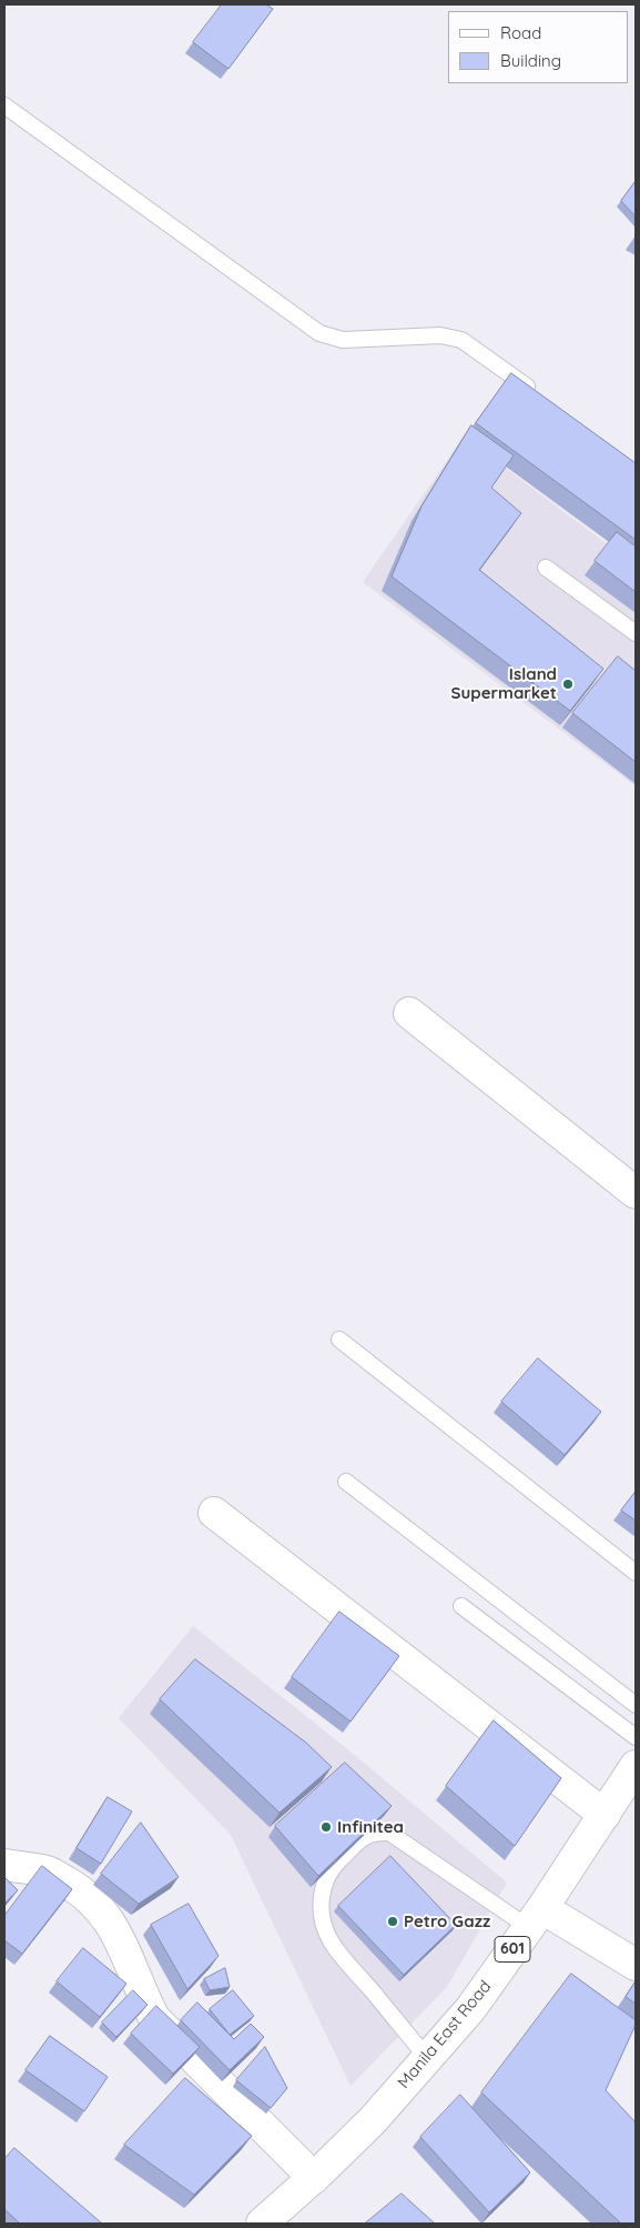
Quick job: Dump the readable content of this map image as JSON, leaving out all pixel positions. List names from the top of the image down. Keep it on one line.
{"streets":{"street":["601","Manila East Road"]},"places":["Island Supermarket","Infinitea","Petro Gazz"],"legend":["Road","Building"]}
